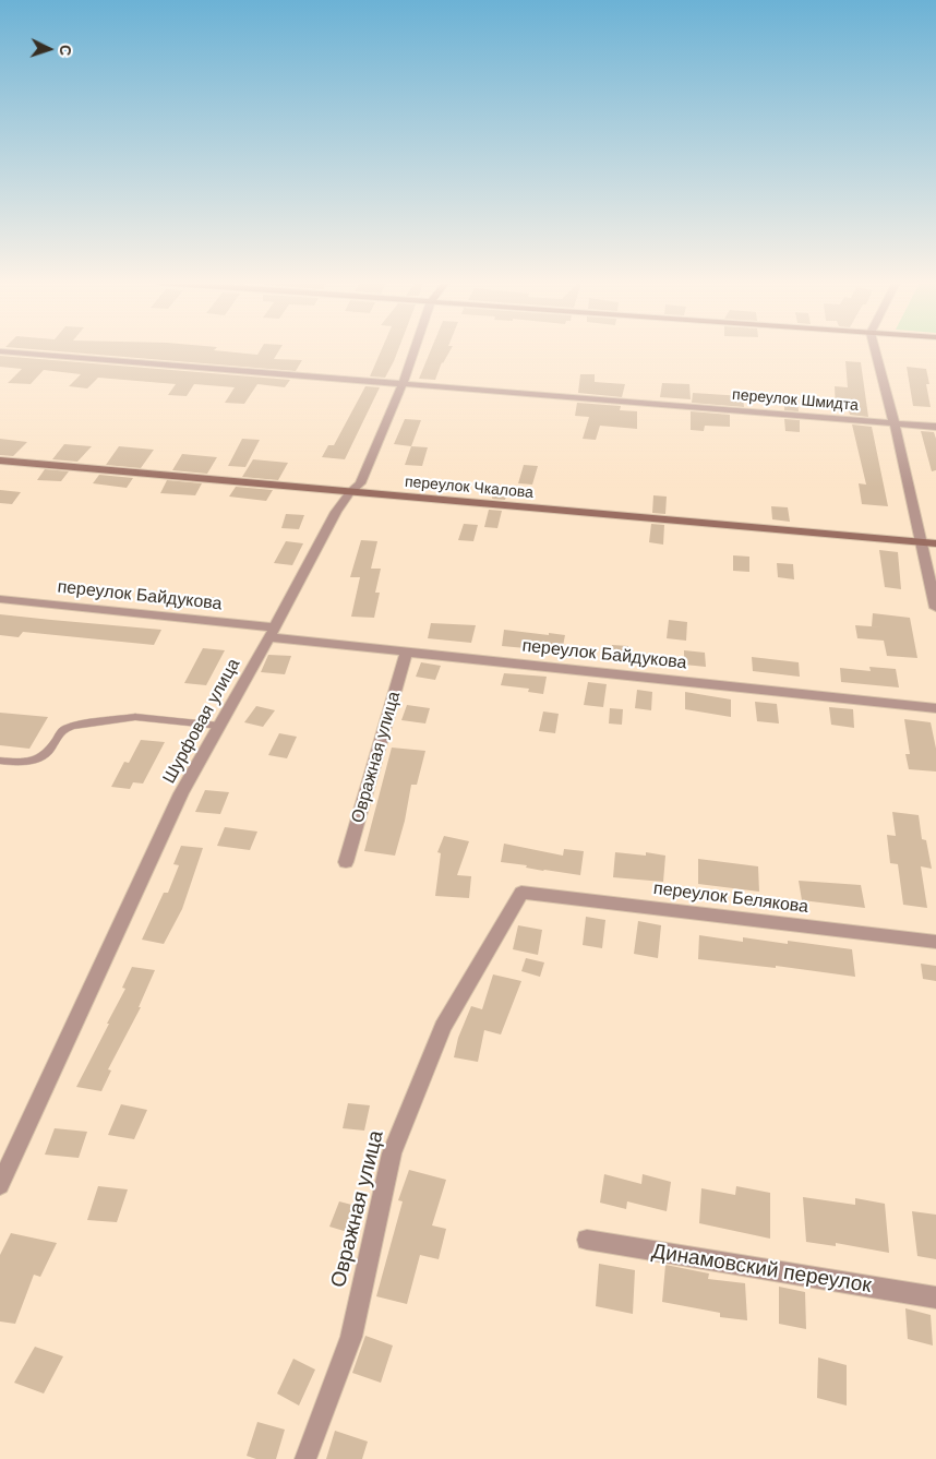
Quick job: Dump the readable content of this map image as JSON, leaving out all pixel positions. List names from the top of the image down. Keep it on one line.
{"streets":{"street":["переулок Шмидта","переулок Чкалова","переулок Байдукова","Шурфовая улица","Овражная улица","переулок Белякова","Динамовский переулок"]},"crossings":[["переулок Шмидта","Шурфовая улица"],["переулок Чкалова","Шурфовая улица"],["переулок Байдукова","Шурфовая улица"],["переулок Байдукова","Овражная улица"],["Овражная улица","переулок Белякова"]],"north":"right"}
